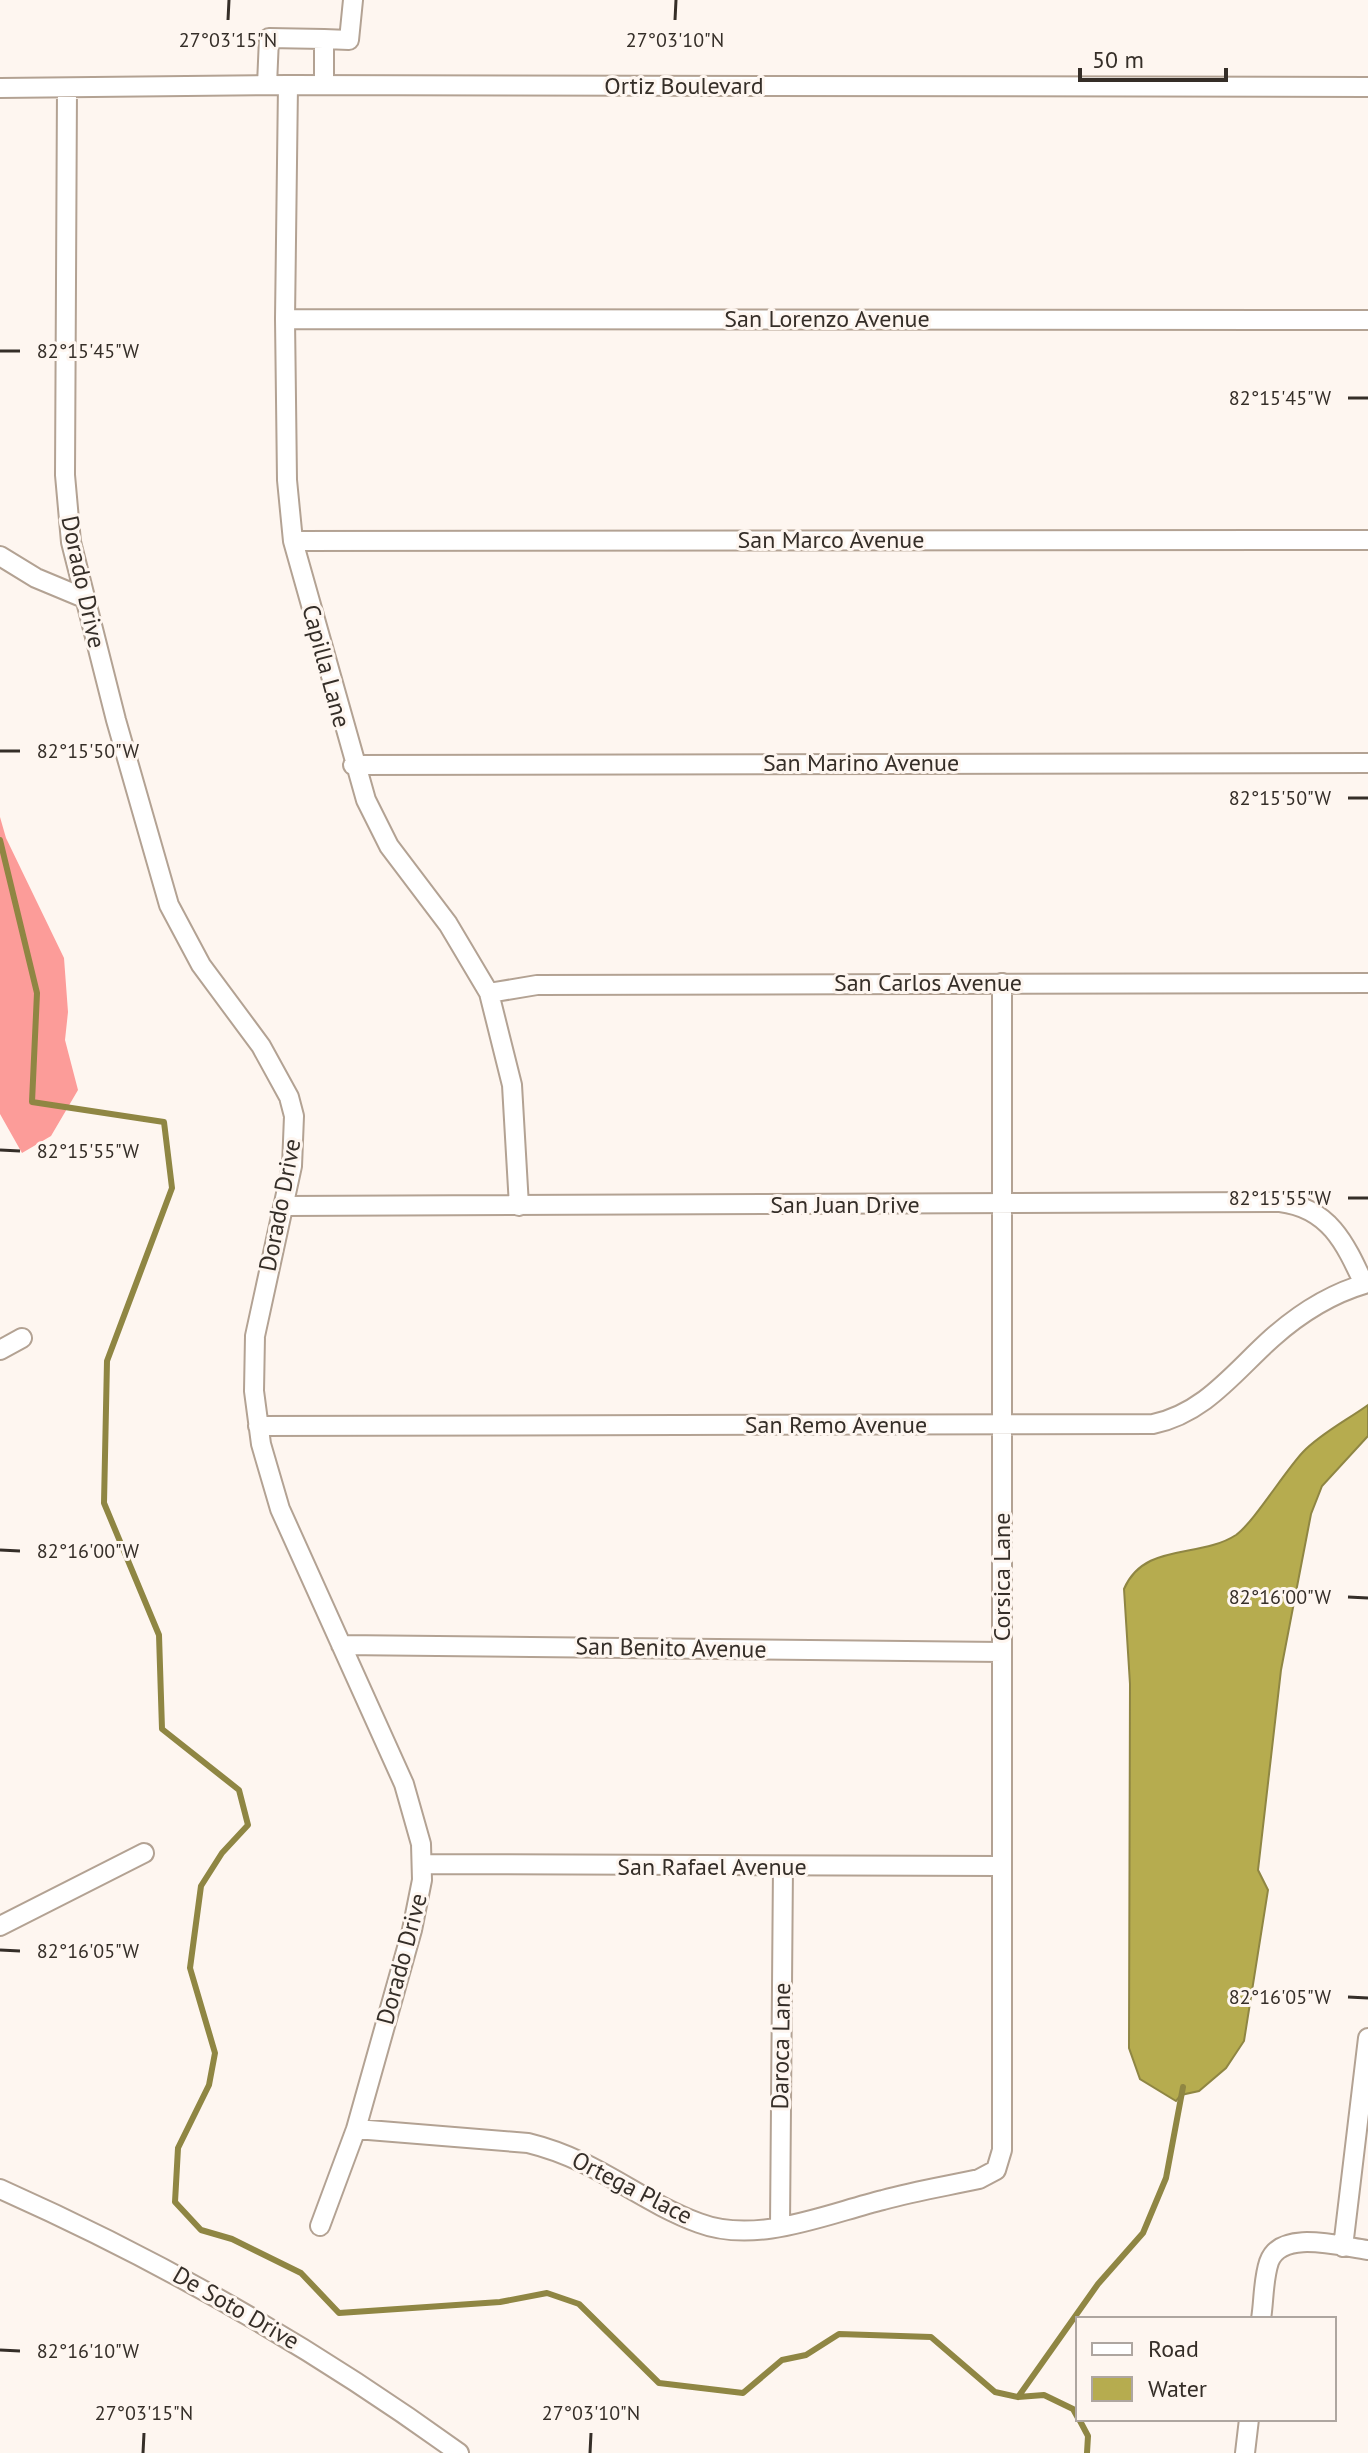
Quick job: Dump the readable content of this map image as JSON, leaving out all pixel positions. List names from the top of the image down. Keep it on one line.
{"streets":{"street":["Ortiz Boulevard","San Lorenzo Avenue","San Marco Avenue","Dorado Drive","Capilla Lane","San Marino Avenue","San Carlos Avenue","San Juan Drive","San Remo Avenue","Corsica Lane","San Benito Avenue","San Rafael Avenue","Daroca Lane","Ortega Place","De Soto Drive"]},"crossings":[["Ortiz Boulevard","Dorado Drive"],["Ortiz Boulevard","Capilla Lane"],["San Lorenzo Avenue","Capilla Lane"],["San Marco Avenue","Capilla Lane"],["Dorado Drive","San Juan Drive"],["Dorado Drive","San Remo Avenue"],["Dorado Drive","San Benito Avenue"],["Dorado Drive","San Rafael Avenue"],["Dorado Drive","Ortega Place"],["Capilla Lane","San Marino Avenue"],["Capilla Lane","San Carlos Avenue"],["Capilla Lane","San Juan Drive"],["San Carlos Avenue","Corsica Lane"],["San Juan Drive","San Remo Avenue"],["San Juan Drive","Corsica Lane"],["San Remo Avenue","Corsica Lane"],["Corsica Lane","San Benito Avenue"],["Corsica Lane","San Rafael Avenue"],["Corsica Lane","Ortega Place"],["San Rafael Avenue","Daroca Lane"],["Daroca Lane","Ortega Place"]],"legend":["Road","Water"],"scale_bar":"50 m","coordinates":["27°03'15\"N","27°03'10\"N","82°15'45\"W","82°15'50\"W","82°15'55\"W","82°16'00\"W","82°16'05\"W","82°16'10\"W"]}
